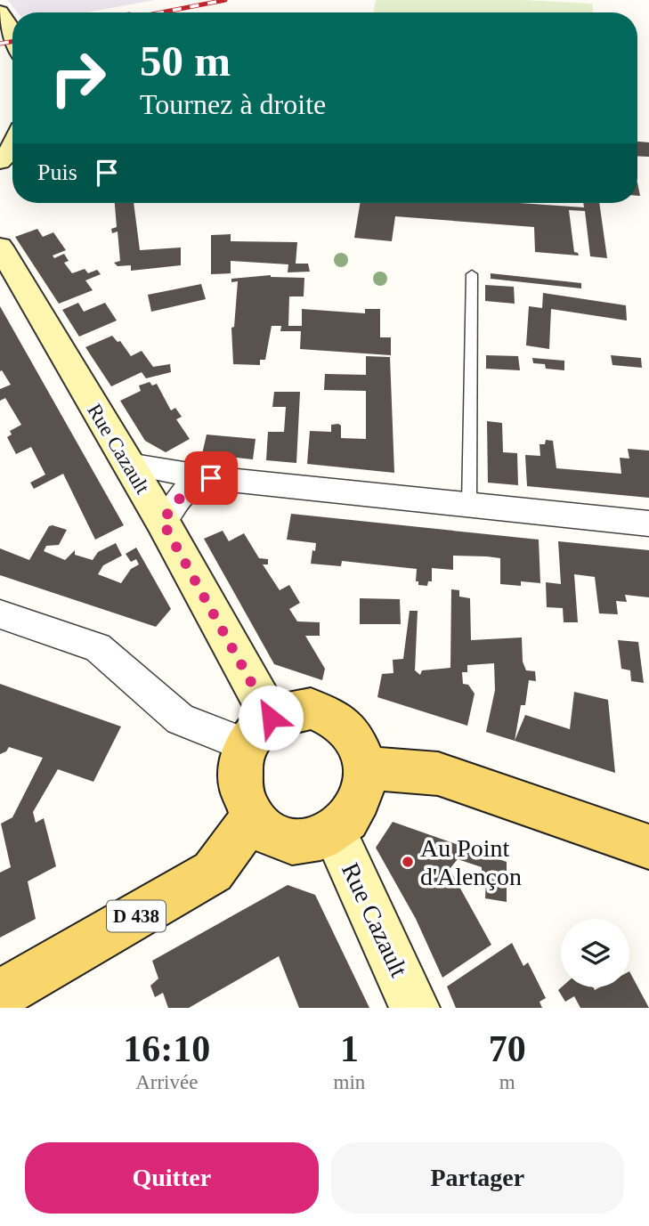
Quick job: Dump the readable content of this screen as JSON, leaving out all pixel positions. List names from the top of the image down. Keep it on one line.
{"streets":{"main road":["D 438"],"street":["Rue Cazault"]},"crossings":[["Rue Cazault","D 438"]],"places":["Au Point d'Alençon"],"page":{"turn":["50 m","Tournez à droite"],"then":"Puis","eta":["16:10","Arrivée","1","min","70","m"],"buttons":["Quitter","Partager"]}}
